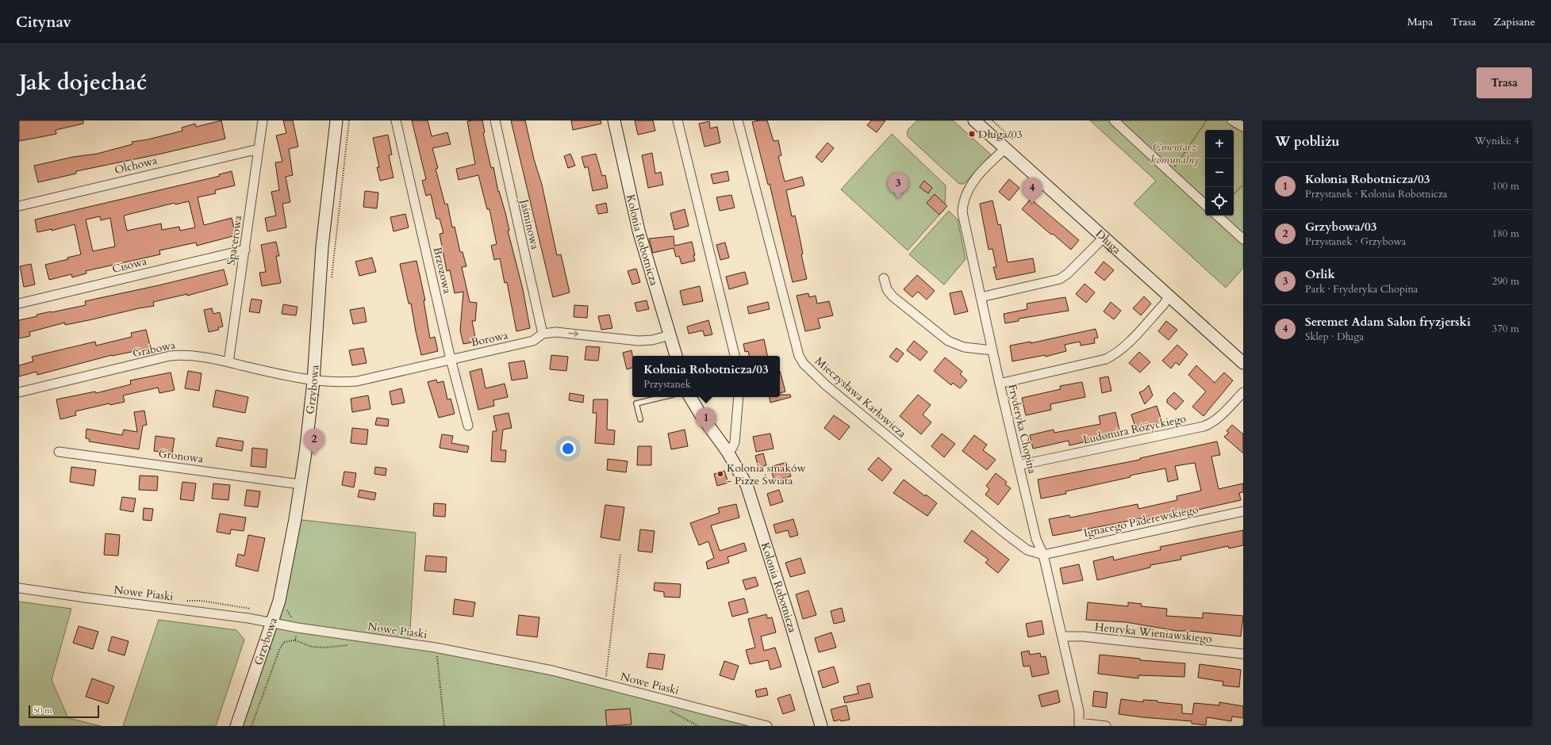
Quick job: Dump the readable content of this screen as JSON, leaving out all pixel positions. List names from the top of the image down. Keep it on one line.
{"streets":{"street":["Olchowa","Jaśminowa","Spacerowa","Kolonia Robotnicza","Długa","Cisowa","Brzozowa","Borowa","Grabowa","Grzybowa","Mieczysława Karłowicza","Fryderyka Chopina","Ludomira Różyckiego","Gronowa","Ignacego Paderewskiego","Nowe Piaski","Henryka Wieniawskiego"]},"crossings":[["Olchowa","Spacerowa"],["Jaśminowa","Borowa"],["Spacerowa","Cisowa"],["Spacerowa","Grabowa"],["Kolonia Robotnicza","Borowa"],["Długa","Fryderyka Chopina"],["Brzozowa","Borowa"],["Borowa","Grabowa"],["Borowa","Grzybowa"],["Grabowa","Grzybowa"],["Grzybowa","Gronowa"],["Grzybowa","Nowe Piaski"],["Mieczysława Karłowicza","Fryderyka Chopina"],["Mieczysława Karłowicza","Ignacego Paderewskiego"],["Fryderyka Chopina","Ludomira Różyckiego"],["Fryderyka Chopina","Ignacego Paderewskiego"],["Fryderyka Chopina","Henryka Wieniawskiego"]],"parks":["Cmentarz komunalny"],"places":{"transit":["Długa/03"],"other":["Kolonia smaków - Pizze Świata"]},"scale_bar":"50 m","page":{"header":"Citynav","nav":["Mapa","Trasa","Zapisane"],"title":"Jak dojechać","buttons":"Trasa","heading":["W pobliżu","Wyniki: 4"],"map_buttons":["+","−"],"list":[{"mark":"1","name":"Kolonia Robotnicza/03","note":"Przystanek · Kolonia Robotnicza","value":"100 m"},{"mark":"2","name":"Grzybowa/03","note":"Przystanek · Grzybowa","value":"180 m"},{"mark":"3","name":"Orlik","note":"Park · Fryderyka Chopina","value":"290 m"},{"mark":"4","name":"Seremet Adam Salon fryzjerski","note":"Sklep · Długa","value":"370 m"}],"pins":["3","4","1","2"],"popup":["Kolonia Robotnicza/03","Przystanek"],"scale":"50 m"}}
